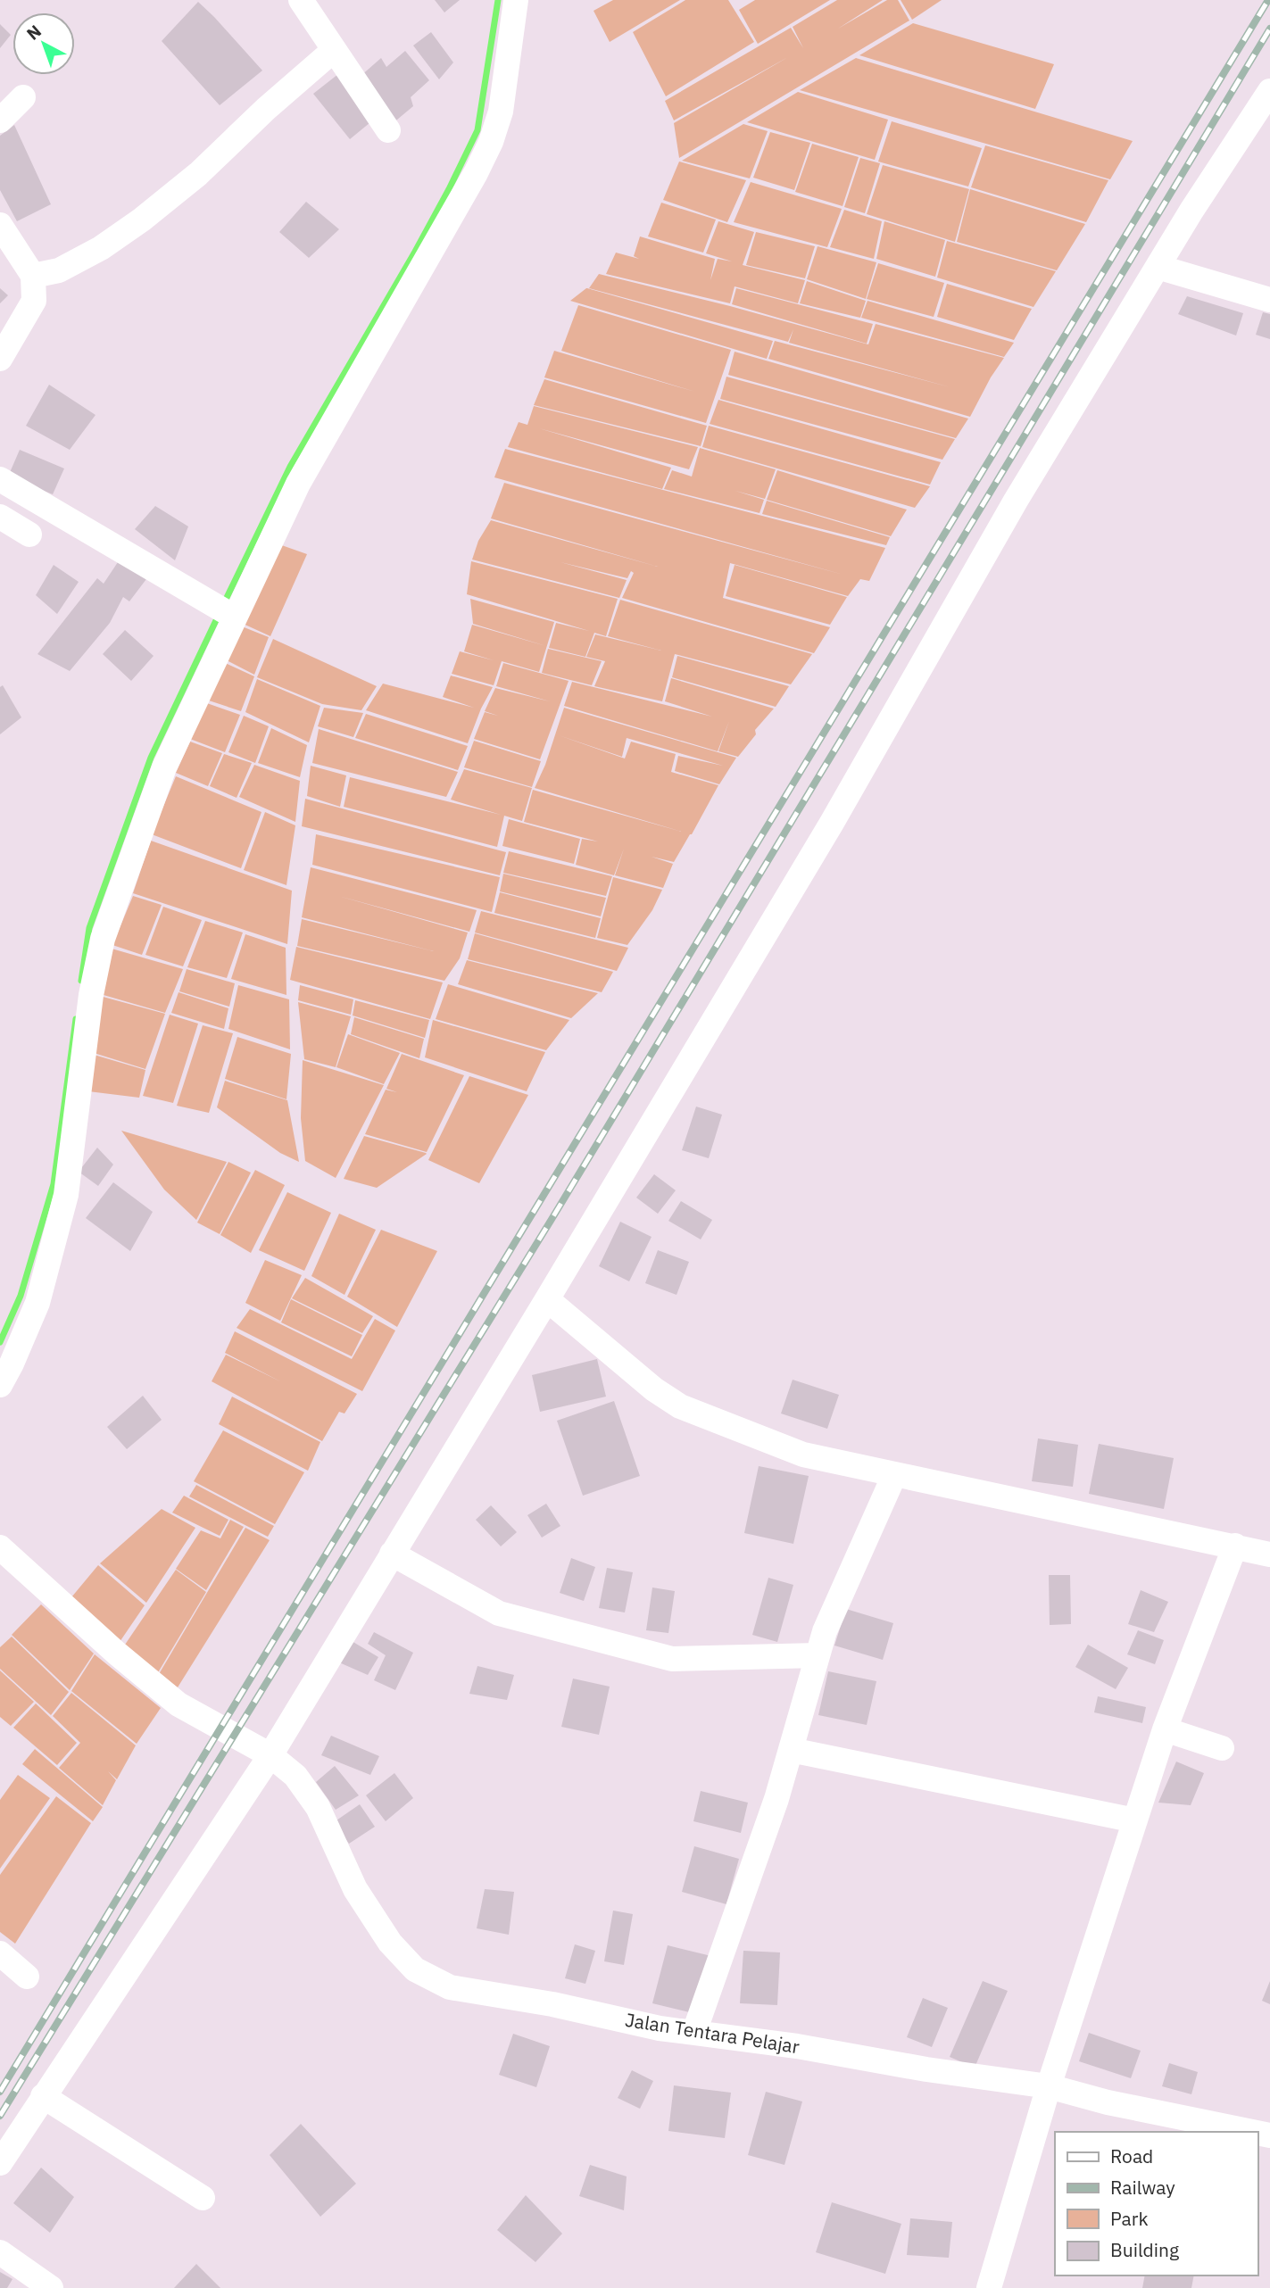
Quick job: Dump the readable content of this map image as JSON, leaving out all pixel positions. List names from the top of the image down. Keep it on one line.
{"streets":{"street":["Jalan Tentara Pelajar"]},"legend":["Road","Railway","Park","Building"],"north":"top left"}
